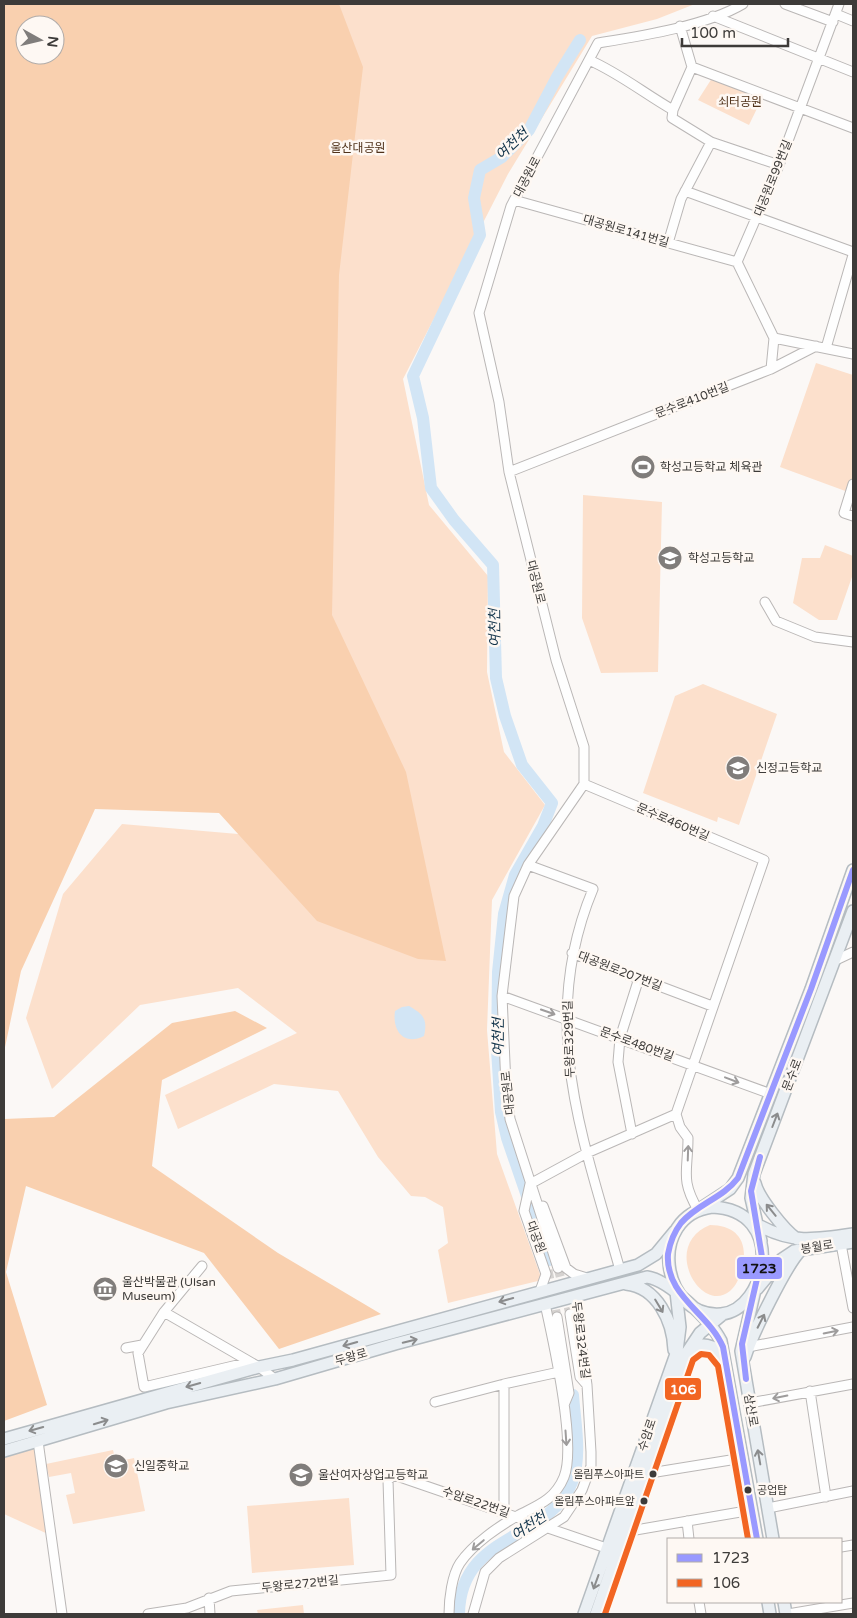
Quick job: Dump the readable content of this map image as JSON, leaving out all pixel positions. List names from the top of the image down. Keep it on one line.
{"streets":{"main road":["문수로","봉월로","두왕로","삼산로","수암로"],"street":["대공원로","대공원로99번길","대공원로141번길","문수로410번길","문수로460번길","대공원로207번길","두왕로329번길","문수로480번길","두왕로324번길","수암로22번길","두왕로272번길"]},"crossings":[["대공원로","대공원로141번길"],["대공원로","문수로410번길"],["대공원로","문수로460번길"],["대공원로","대공원로207번길"],["대공원로","문수로480번길"],["대공원로99번길","대공원로141번길"],["문수로460번길","대공원로207번길"],["대공원로207번길","두왕로329번길"],["두왕로329번길","문수로480번길"],["문수로480번길","문수로"],["문수로","봉월로"],["문수로","두왕로"],["문수로","삼산로"],["문수로","수암로"],["봉월로","두왕로"],["봉월로","삼산로"],["봉월로","수암로"],["두왕로324번길","두왕로"],["두왕로324번길","수암로22번길"],["두왕로","삼산로"],["두왕로","수암로"],["삼산로","수암로"],["수암로","수암로22번길"],["수암로22번길","두왕로272번길"]],"one_way":["문수로480번길"],"water":["여천천"],"parks":["쇠터공원","울산대공원"],"places":{"sports":["학성고등학교 체육관"],"school or university":["학성고등학교","신정고등학교","신일중학교","울산여자상업고등학교"],"museum":["울산박물관 (Ulsan Museum)"],"other":["올림푸스아파트","공업탑","올림푸스아파트앞"]},"lines":["transit line 1723","transit line 106"],"legend":["1723","106"],"scale_bar":"100 m","north":"right"}
